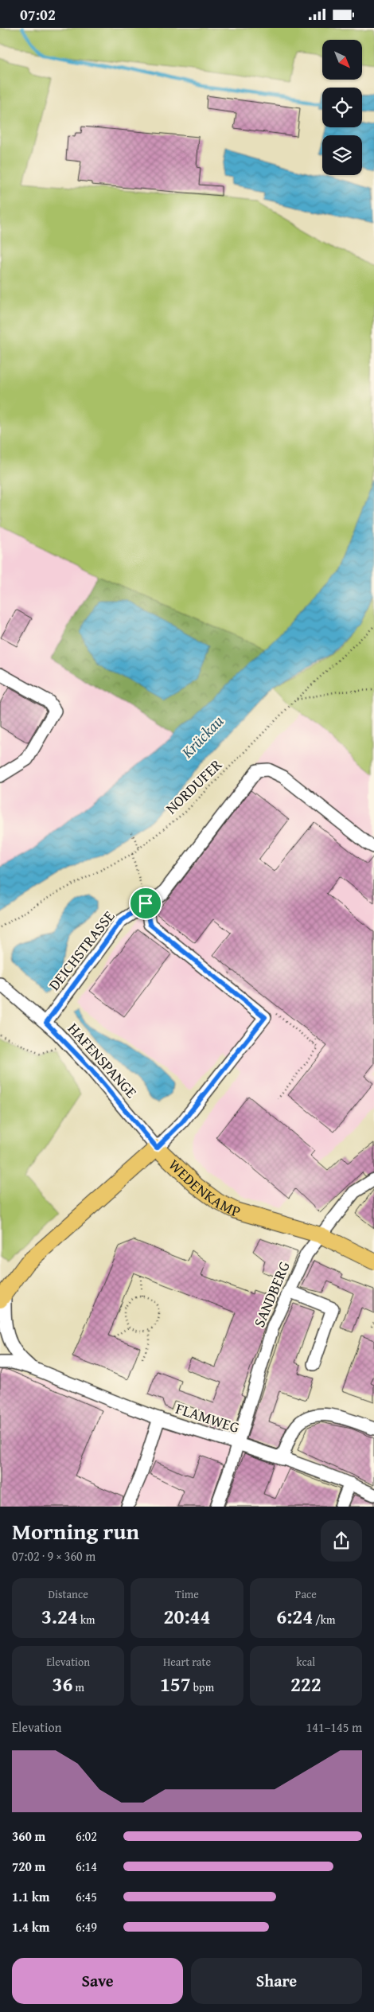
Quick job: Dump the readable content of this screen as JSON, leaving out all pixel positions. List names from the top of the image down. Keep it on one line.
{"streets":{"main road":["WEDENKAMP"],"street":["DEICHSTRASSE","HAFENSPANGE","SANDBERG","FLAMWEG"],"path":["NORDUFER"]},"crossings":[["DEICHSTRASSE","HAFENSPANGE"],["HAFENSPANGE","WEDENKAMP"],["WEDENKAMP","SANDBERG"],["WEDENKAMP","FLAMWEG"],["SANDBERG","FLAMWEG"]],"water":["Krückau"],"north":"bottom right","page":{"status":"07:02","heading":["Morning run","07:02 · 9 × 360 m"],"stats":[["Distance","3.24 km"],["Time","20:44"],["Pace","6:24 /km"],["Elevation","36 m"],["Heart rate","157 bpm"],["kcal","222"]],"chart":["Elevation","141–145 m"],"list":[{"name":"360 m","note":"6:02"},{"name":"720 m","note":"6:14"},{"name":"1.1 km","note":"6:45"},{"name":"1.4 km","note":"6:49"}],"buttons":["Save","Share"]}}
